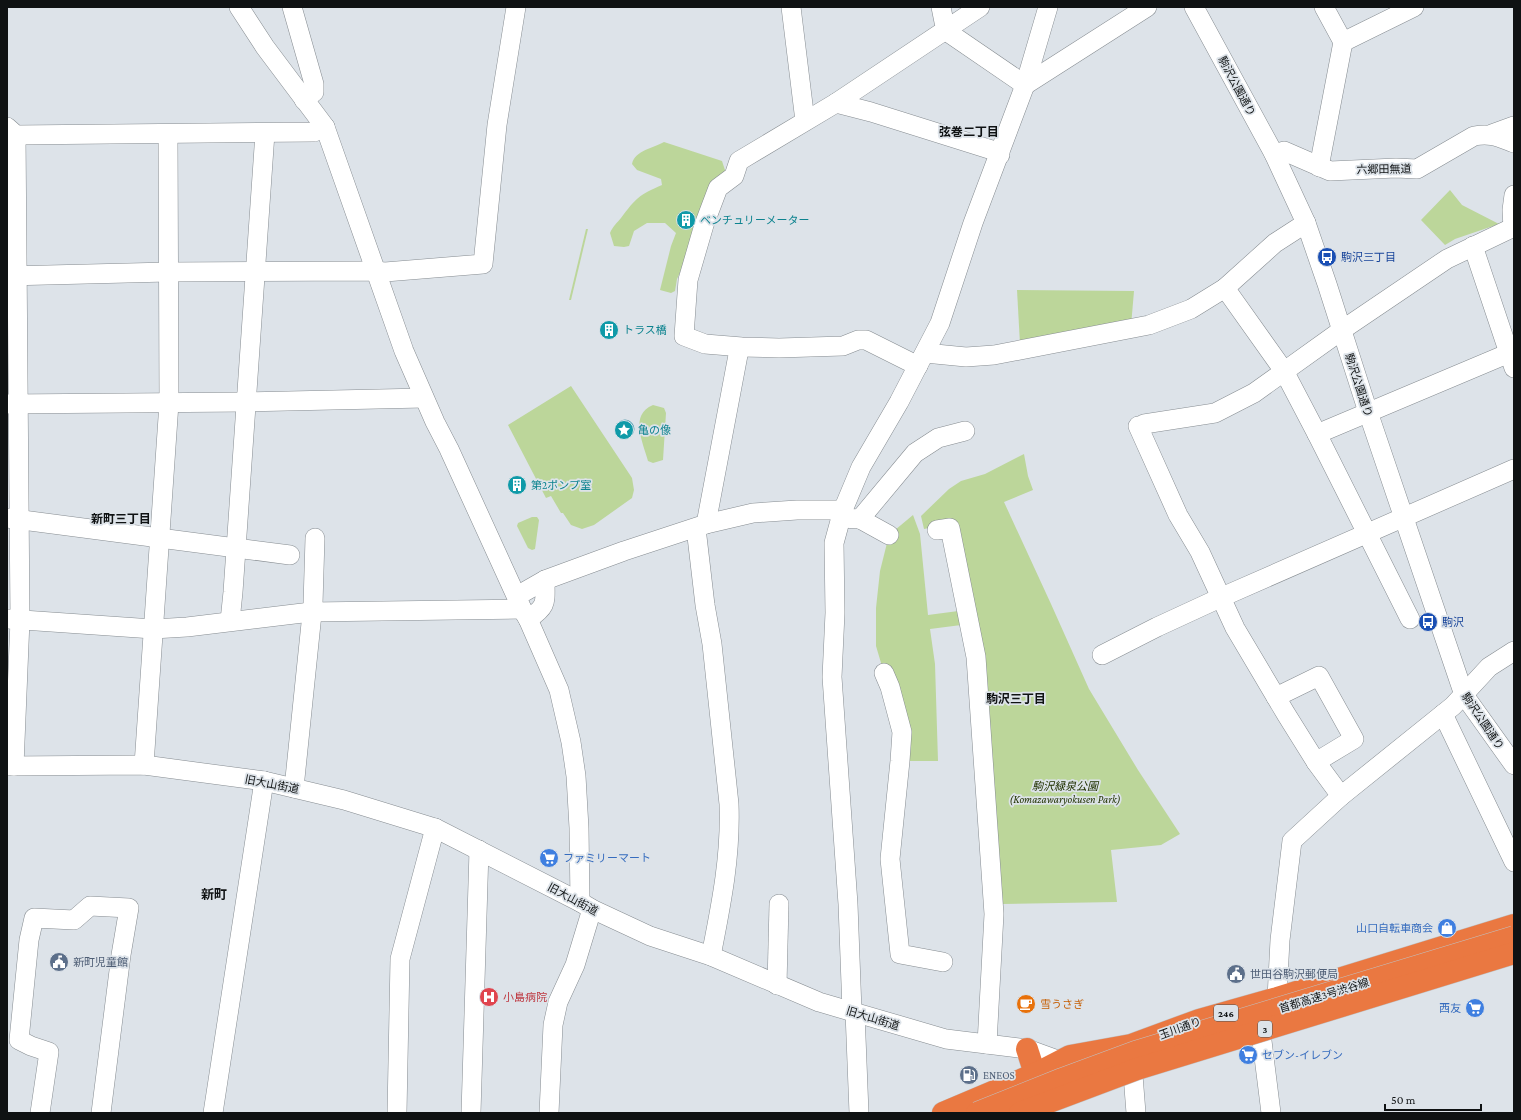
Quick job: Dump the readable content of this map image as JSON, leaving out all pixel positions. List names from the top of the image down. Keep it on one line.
{"streets":{"highway":["首都高速3号渋谷線","246","玉川通り","3"],"street":["駒沢公園通り","六郷田無道","旧大山街道"]},"crossings":[["駒沢公園通り","六郷田無道"],["旧大山街道","玉川通り"]],"districts":["弦巻二丁目","新町三丁目","駒沢三丁目","新町"],"parks":["駒沢緑泉公園 (Komazawaryokusen Park)"],"places":{"building":["ベンチュリーメーター","トラス橋","第2ポンプ室"],"bus stop":["駒沢三丁目","駒沢"],"place":["亀の像"],"supermarket":["ファミリーマート","西友","セブン-イレブン"],"shop":["山口自転車商会"],"public building":["新町児童館","世田谷駒沢郵便局"],"hospital":["小島病院"],"cafe":["雪うさぎ"],"fuel station":["ENEOS"]},"scale_bar":"50 m"}
